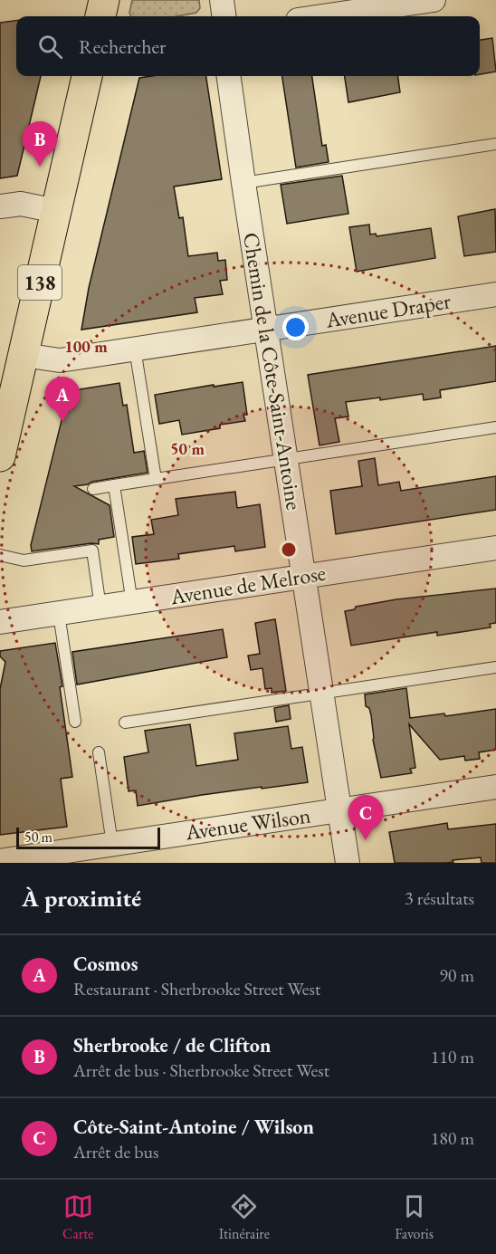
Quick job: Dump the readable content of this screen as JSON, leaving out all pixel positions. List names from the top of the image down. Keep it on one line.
{"streets":{"main road":["138"],"street":["Avenue Draper","Chemin de la Côte-Saint-Antoine","Avenue de Melrose","Avenue Wilson"]},"crossings":[["138","Avenue Draper"],["Avenue Draper","Chemin de la Côte-Saint-Antoine"],["Chemin de la Côte-Saint-Antoine","Avenue de Melrose"],["Chemin de la Côte-Saint-Antoine","Avenue Wilson"]],"scale_bar":"50 m","page":{"search":"Rechercher","pins":["B","A","C"],"scale":"50 m","heading":["À proximité","3 résultats"],"list":[{"mark":"A","name":"Cosmos","note":"Restaurant · Sherbrooke Street West","value":"90 m"},{"mark":"B","name":"Sherbrooke / de Clifton","note":"Arrêt de bus · Sherbrooke Street West","value":"110 m"},{"mark":"C","name":"Côte-Saint-Antoine / Wilson","note":"Arrêt de bus","value":"180 m"}],"nav":["Carte","Itinéraire","Favoris"]},"rings":["100 m","50 m"]}
